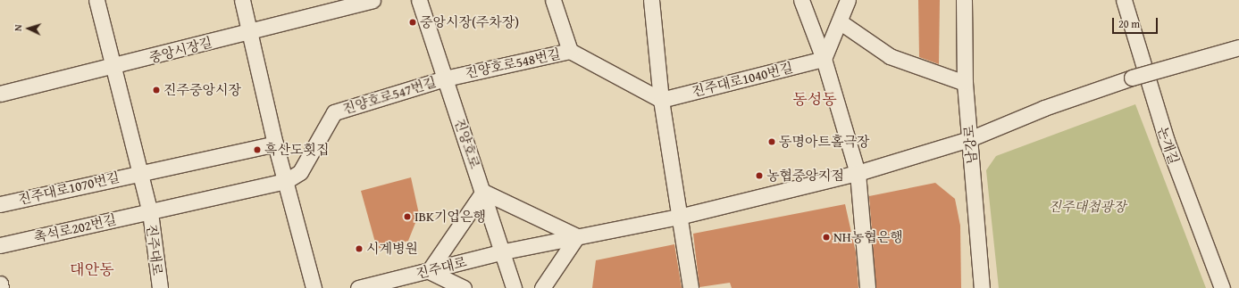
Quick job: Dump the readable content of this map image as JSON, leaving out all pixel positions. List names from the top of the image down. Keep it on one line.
{"streets":{"street":["중앙시장길","진양호로548번길","진주대로1040번길","진양호로547번길","진양호로","남강로","논개길","진주대로1070번길","촉석로202번길","진주대로"]},"crossings":[["진양호로548번길","진양호로547번길"],["진양호로548번길","진양호로"],["진양호로547번길","진양호로"],["진양호로547번길","촉석로202번길"],["진양호로547번길","진주대로"],["진양호로","진주대로"],["남강로","진주대로"],["진주대로1070번길","진주대로"],["촉석로202번길","진주대로"]],"districts":["동성동","대안동"],"parks":["진주대첩광장"],"places":["중앙시장(주차장)","진주중앙시장","동명아트홀극장","흑산도횟집","농협중앙지점","IBK기업은행","NH농협은행","시계병원"],"scale_bar":"20 m","north":"left"}
